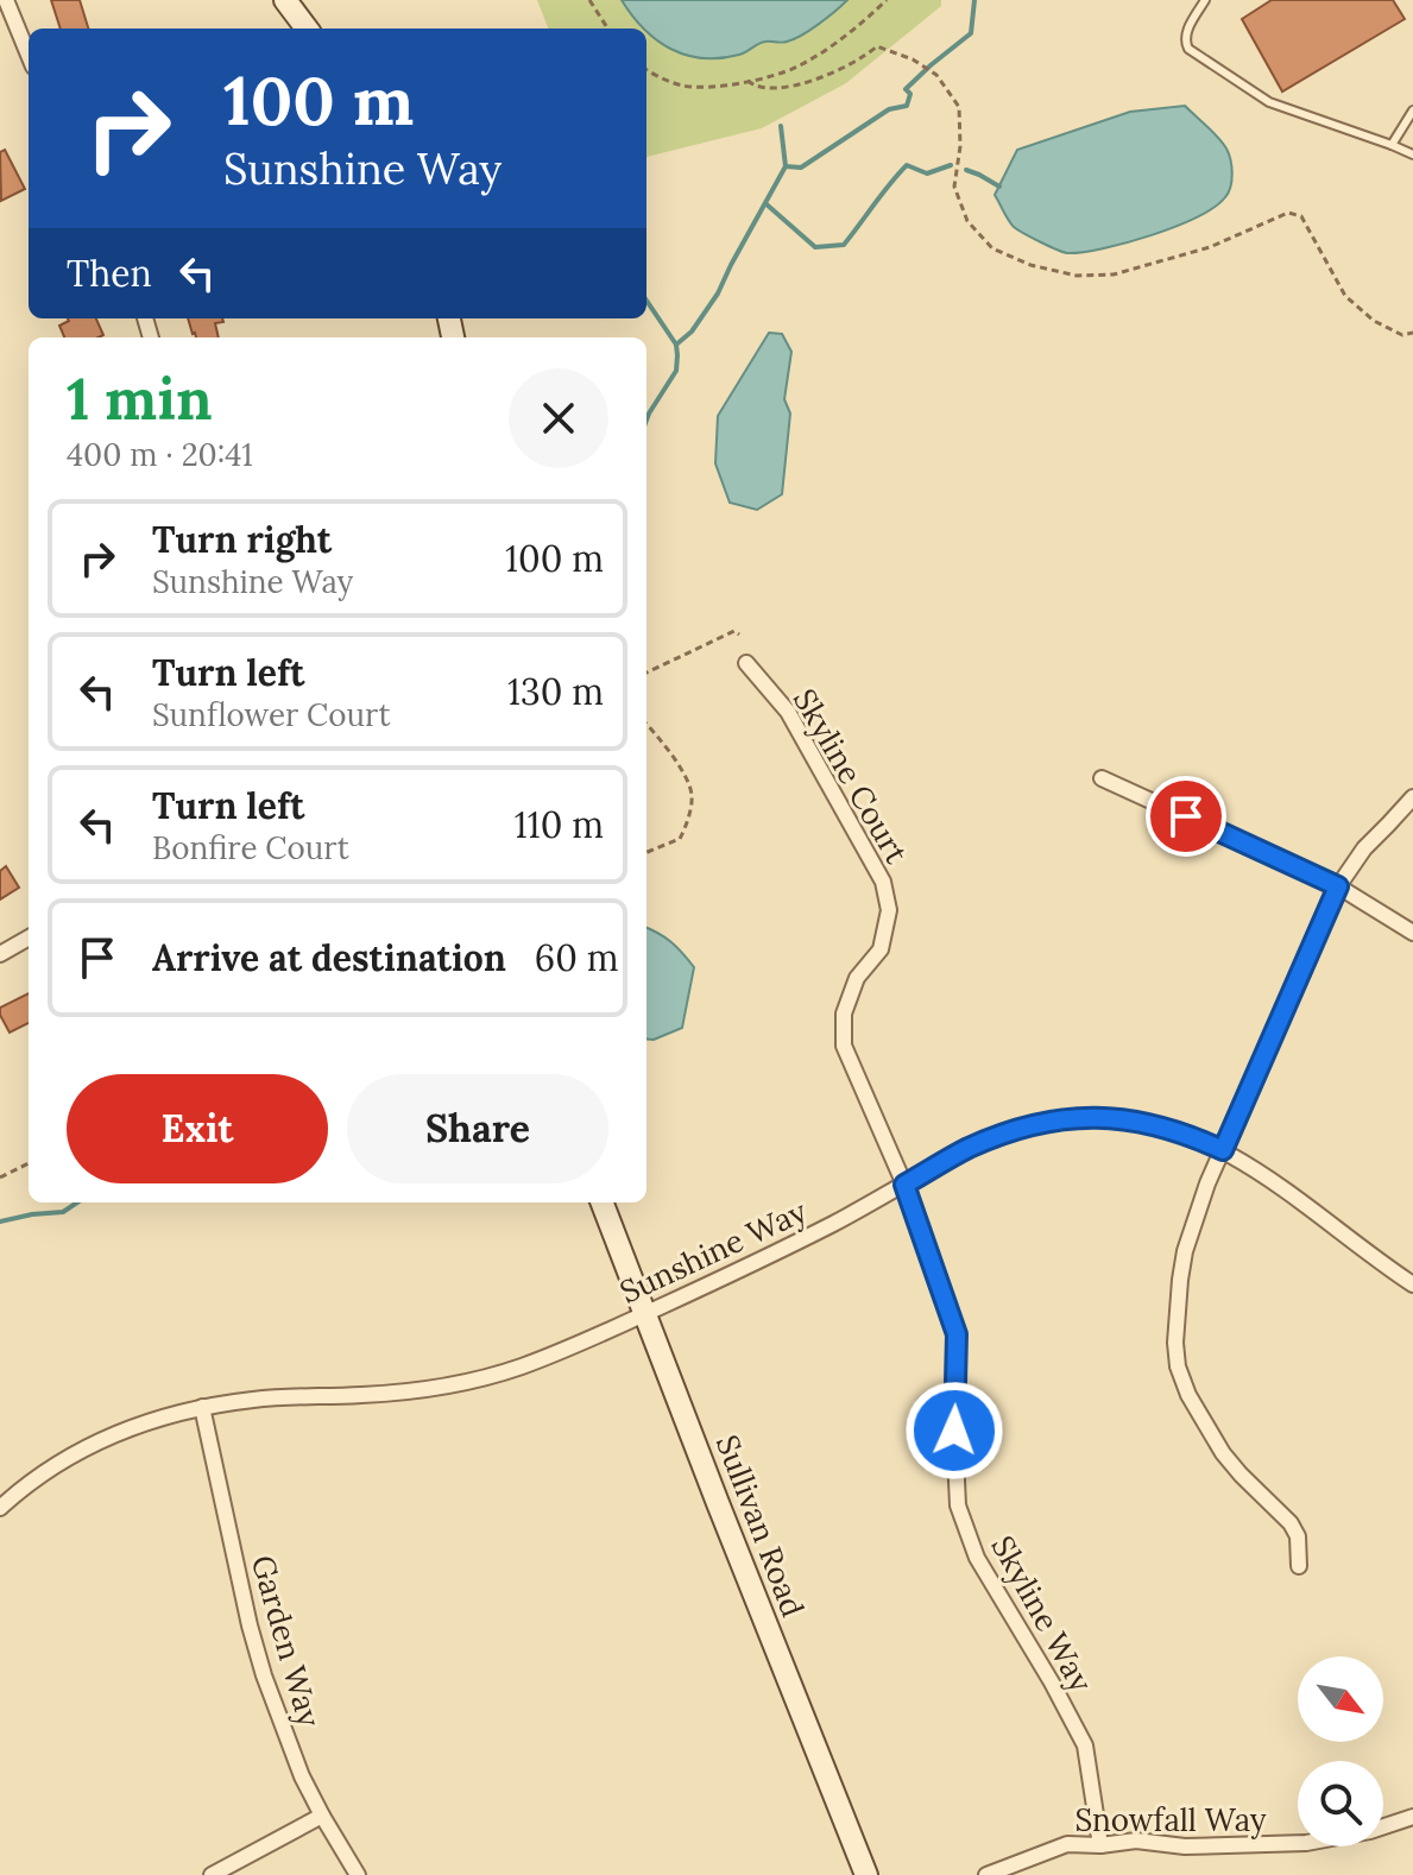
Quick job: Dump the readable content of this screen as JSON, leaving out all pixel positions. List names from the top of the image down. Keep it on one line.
{"streets":{"street":["Skyline Court","Sunshine Way","Sullivan Road","Skyline Way","Garden Way","Snowfall Way"]},"crossings":[["Skyline Court","Sunshine Way"],["Skyline Court","Skyline Way"],["Sunshine Way","Sullivan Road"],["Sunshine Way","Skyline Way"],["Sunshine Way","Garden Way"],["Skyline Way","Snowfall Way"]],"north":"bottom right","page":{"turn":["100 m","Sunshine Way"],"then":"Then","heading":["1 min","400 m · 20:41"],"list":[{"name":"Turn right","note":"Sunshine Way","value":"100 m"},{"name":"Turn left","note":"Sunflower Court","value":"130 m"},{"name":"Turn left","note":"Bonfire Court","value":"110 m"},{"name":"Arrive at destination","value":"60 m"}],"buttons":["Exit","Share"]}}
